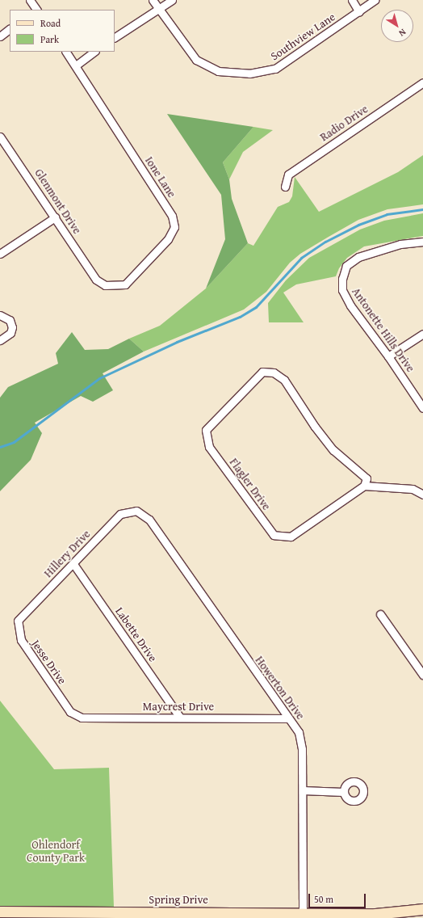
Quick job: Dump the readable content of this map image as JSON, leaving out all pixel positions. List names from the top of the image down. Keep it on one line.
{"streets":{"street":["Southview Lane","Radio Drive","Ione Lane","Glenmont Drive","Antonette Hills Drive","Flagler Drive","Hillery Drive","Labette Drive","Jesse Drive","Howerton Drive","Maycrest Drive","Spring Drive"]},"crossings":[["Ione Lane","Glenmont Drive"],["Hillery Drive","Labette Drive"],["Hillery Drive","Jesse Drive"],["Hillery Drive","Howerton Drive"],["Labette Drive","Maycrest Drive"],["Jesse Drive","Maycrest Drive"],["Howerton Drive","Maycrest Drive"],["Howerton Drive","Spring Drive"]],"parks":["Ohlendorf County Park"],"legend":["Road","Park"],"scale_bar":"50 m","north":"bottom right"}
